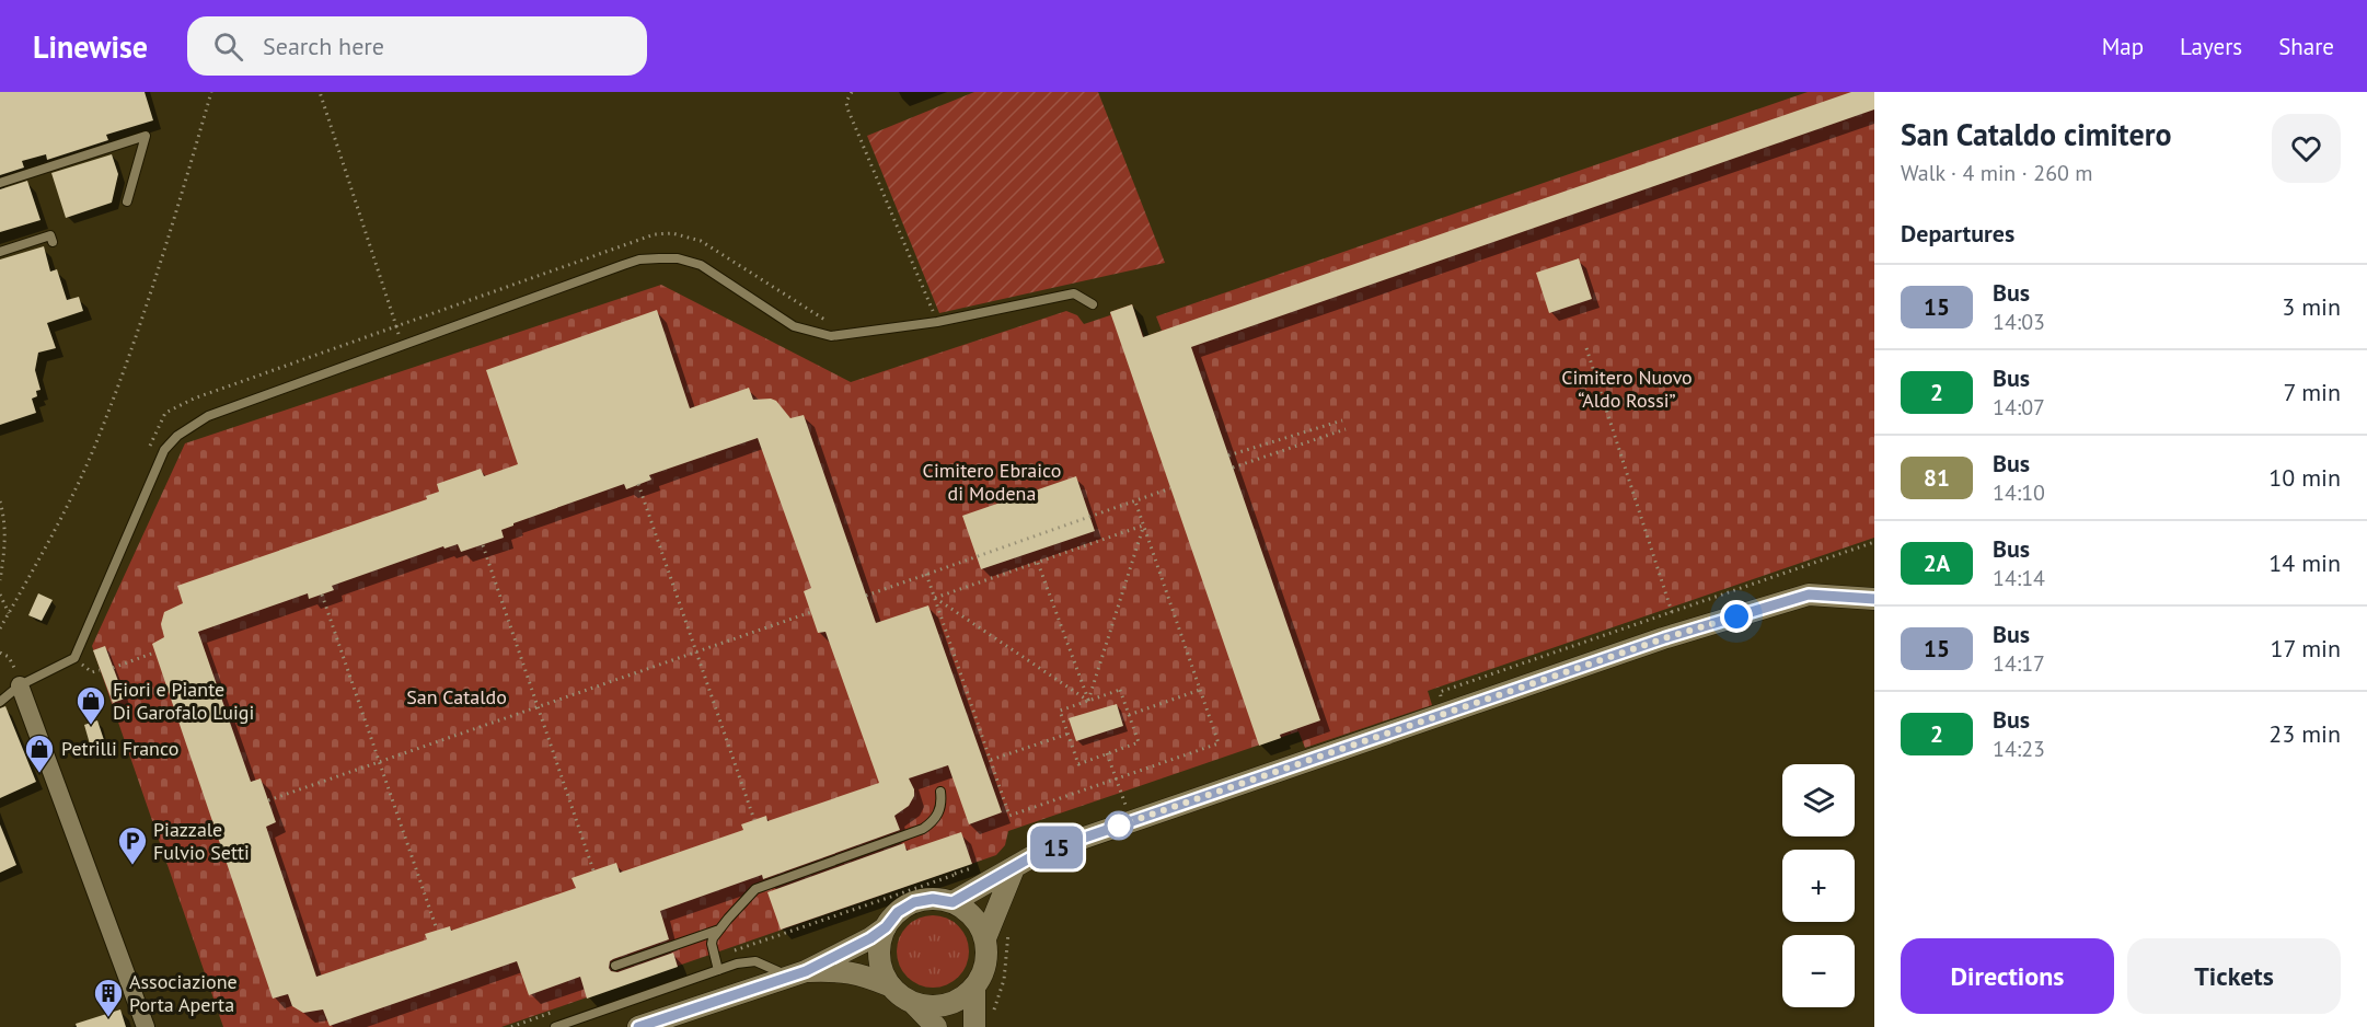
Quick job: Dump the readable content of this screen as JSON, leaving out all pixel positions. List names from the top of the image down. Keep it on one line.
{"parks":["Cimitero Nuovo “Aldo Rossi”","Cimitero Ebraico di Modena","San Cataldo"],"places":{"shop":["Fiori e Piante Di Garofalo Luigi","Petrilli Franco"],"parking":["Piazzale Fulvio Setti"],"building":["Associazione Porta Aperta"]},"lines":["bus line 15"],"page":{"header":"Linewise","search":"Search here","nav":["Map","Layers","Share"],"on_map":"15","heading":[["San Cataldo cimitero","Walk · 4 min · 260 m"],"Departures"],"list":[{"mark":"15","name":"Bus","note":"14:03","value":"3 min"},{"mark":"2","name":"Bus","note":"14:07","value":"7 min"},{"mark":"81","name":"Bus","note":"14:10","value":"10 min"},{"mark":"2A","name":"Bus","note":"14:14","value":"14 min"},{"mark":"15","name":"Bus","note":"14:17","value":"17 min"},{"mark":"2","name":"Bus","note":"14:23","value":"23 min"}],"map_buttons":["+","−"],"buttons":["Directions","Tickets"]}}
